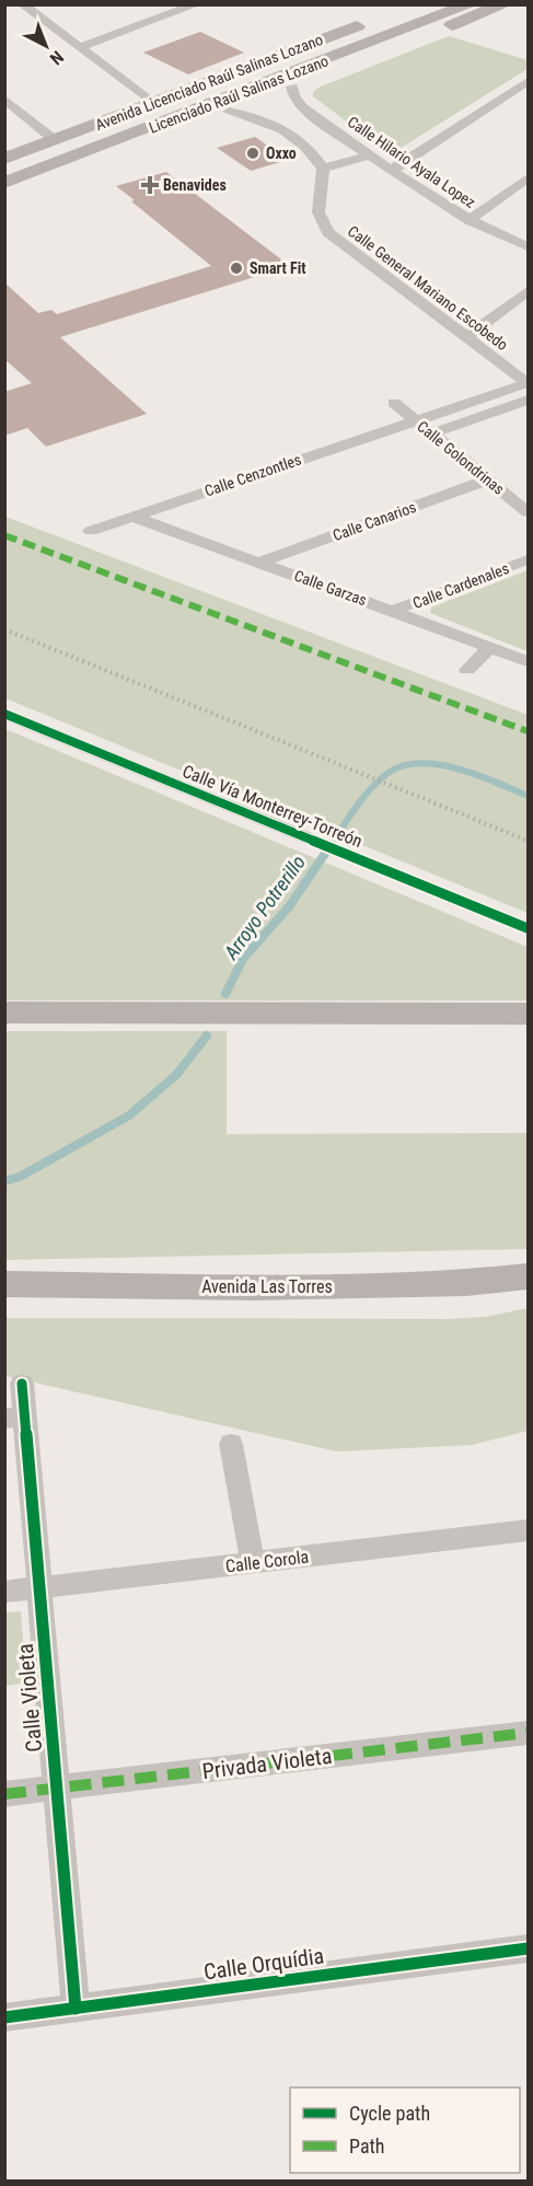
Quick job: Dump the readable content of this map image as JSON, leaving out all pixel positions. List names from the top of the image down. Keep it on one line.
{"streets":{"main road":["Avenida Licenciado Raúl Salinas Lozano","Licenciado Raúl Salinas Lozano","Avenida Las Torres"],"street":["Calle Hilario Ayala Lopez","Calle General Mariano Escobedo","Calle Golondrinas","Calle Cenzontles","Calle Canarios","Calle Cardenales","Calle Garzas","Calle Vía Monterrey-Torreón","Calle Corola","Calle Violeta","Privada Violeta","Calle Orquídia"]},"crossings":[["Calle General Mariano Escobedo","Calle Cenzontles"],["Calle Golondrinas","Calle Cenzontles"],["Calle Golondrinas","Calle Canarios"],["Calle Cenzontles","Calle Garzas"],["Calle Canarios","Calle Garzas"],["Calle Cardenales","Calle Garzas"],["Calle Corola","Calle Violeta"],["Calle Violeta","Privada Violeta"],["Calle Violeta","Calle Orquídia"]],"water":["Arroyo Potrerillo"],"places":{"other":["Oxxo","Smart Fit"],"health":["Benavides"]},"legend":["Cycle path","Path"],"north":"bottom right"}
